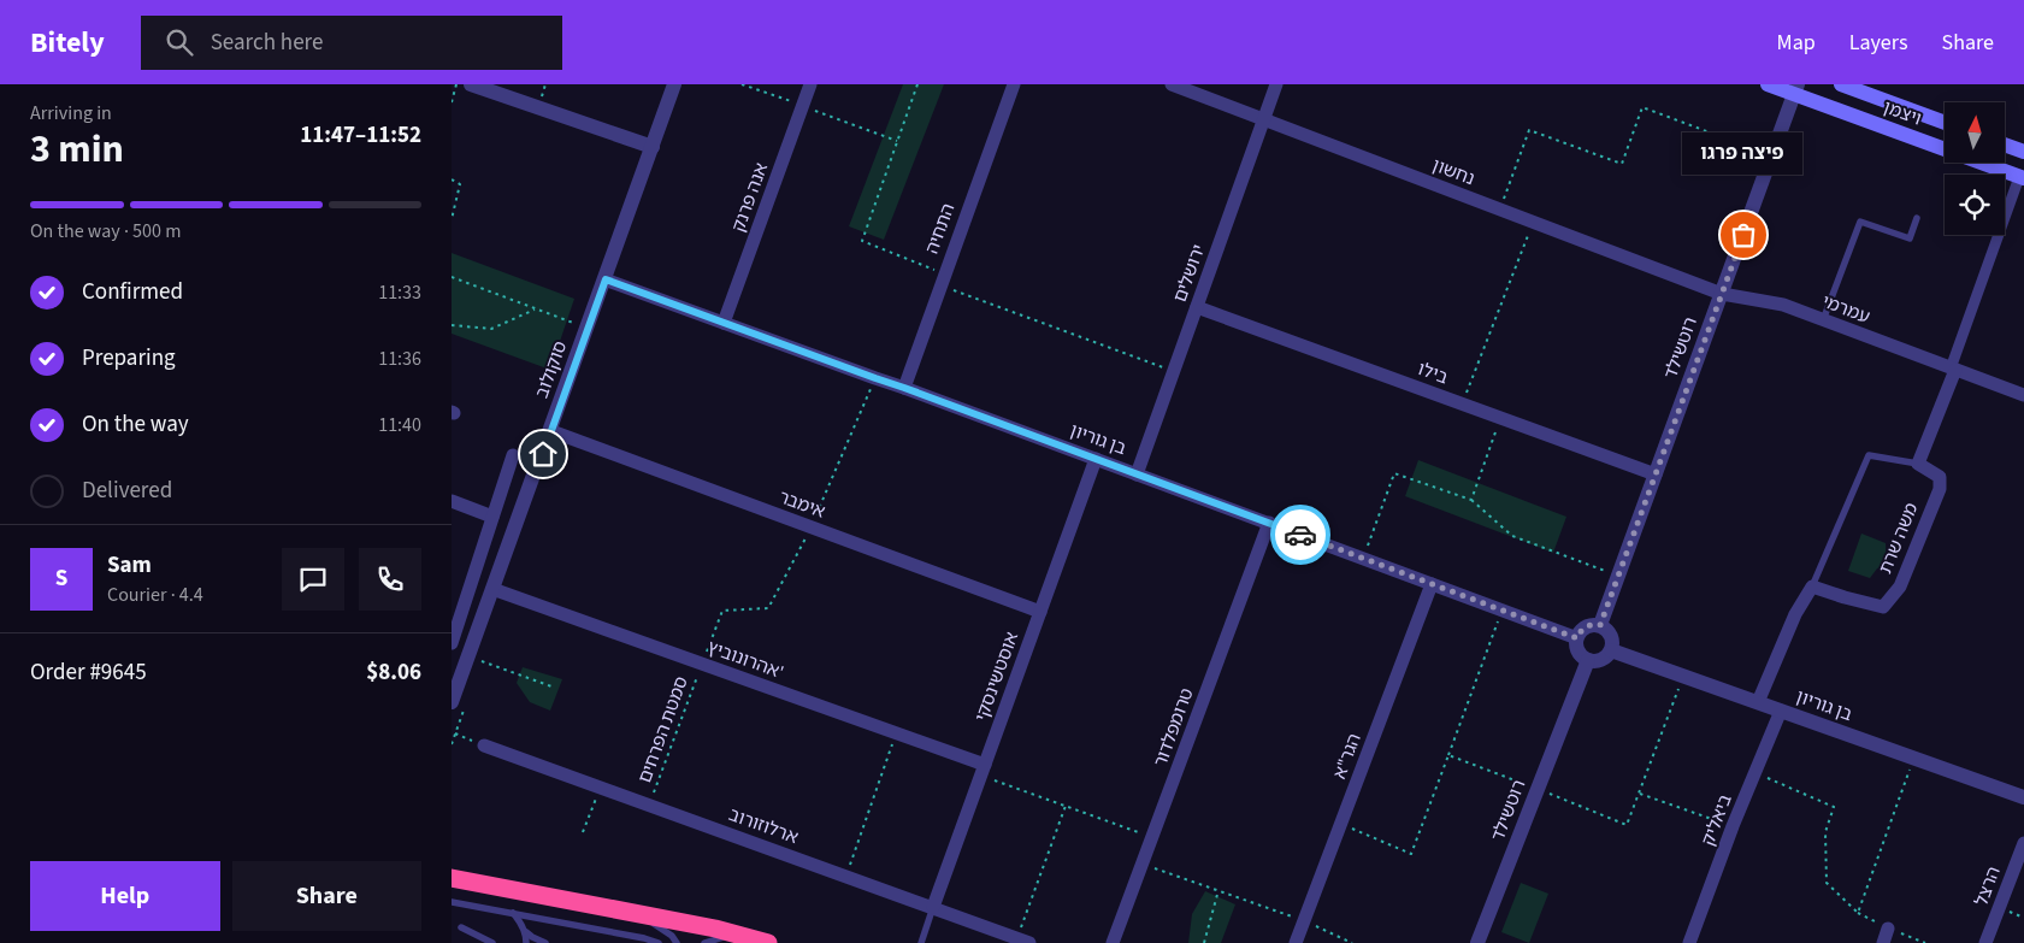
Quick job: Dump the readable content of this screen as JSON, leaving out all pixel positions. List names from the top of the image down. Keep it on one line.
{"streets":{"main road":["ויצמן"],"street":["נחשון","אנה פרנק","התחיה","ירושלים","עמרמי","רוטשילד","סוקולוב","בילו","בן גוריון","אימבר","משה שרת","אהרונוביץ'","אוסטשינסקי","טרומפלדור","הגר\"א","ביאליק","ארלוזורוב","הרצל"],"path":["סמטת הפרחים"]},"crossings":[["ויצמן","רוטשילד"],["נחשון","ירושלים"],["נחשון","עמרמי"],["נחשון","רוטשילד"],["אנה פרנק","בן גוריון"],["התחיה","בן גוריון"],["ירושלים","בילו"],["ירושלים","בן גוריון"],["עמרמי","רוטשילד"],["רוטשילד","בילו"],["רוטשילד","בן גוריון"],["סוקולוב","בן גוריון"],["סוקולוב","אימבר"],["סוקולוב","אהרונוביץ'"],["בן גוריון","אוסטשינסקי"],["בן גוריון","טרומפלדור"],["בן גוריון","הגר\"א"],["בן גוריון","ביאליק"],["אימבר","אוסטשינסקי"],["אימבר","סמטת הפרחים"],["אהרונוביץ'","אוסטשינסקי"],["אהרונוביץ'","סמטת הפרחים"],["אוסטשינסקי","ארלוזורוב"],["סמטת הפרחים","ארלוזורוב"]],"places":["פיצה פרגו"],"north":"top","page":{"header":"Bitely","search":"Search here","nav":["Map","Layers","Share"],"heading":["3 min","Arriving in","11:47–11:52"],"panel":["Sam","Courier · 4.4","Order #9645","$8.06"],"bubble":"פיצה פרגו","bar":"On the way · 500 m","list":[["Confirmed","11:33"],["Preparing","11:36"],["On the way","11:40"],"Delivered"],"round":"S","buttons":["Help","Share"]}}
